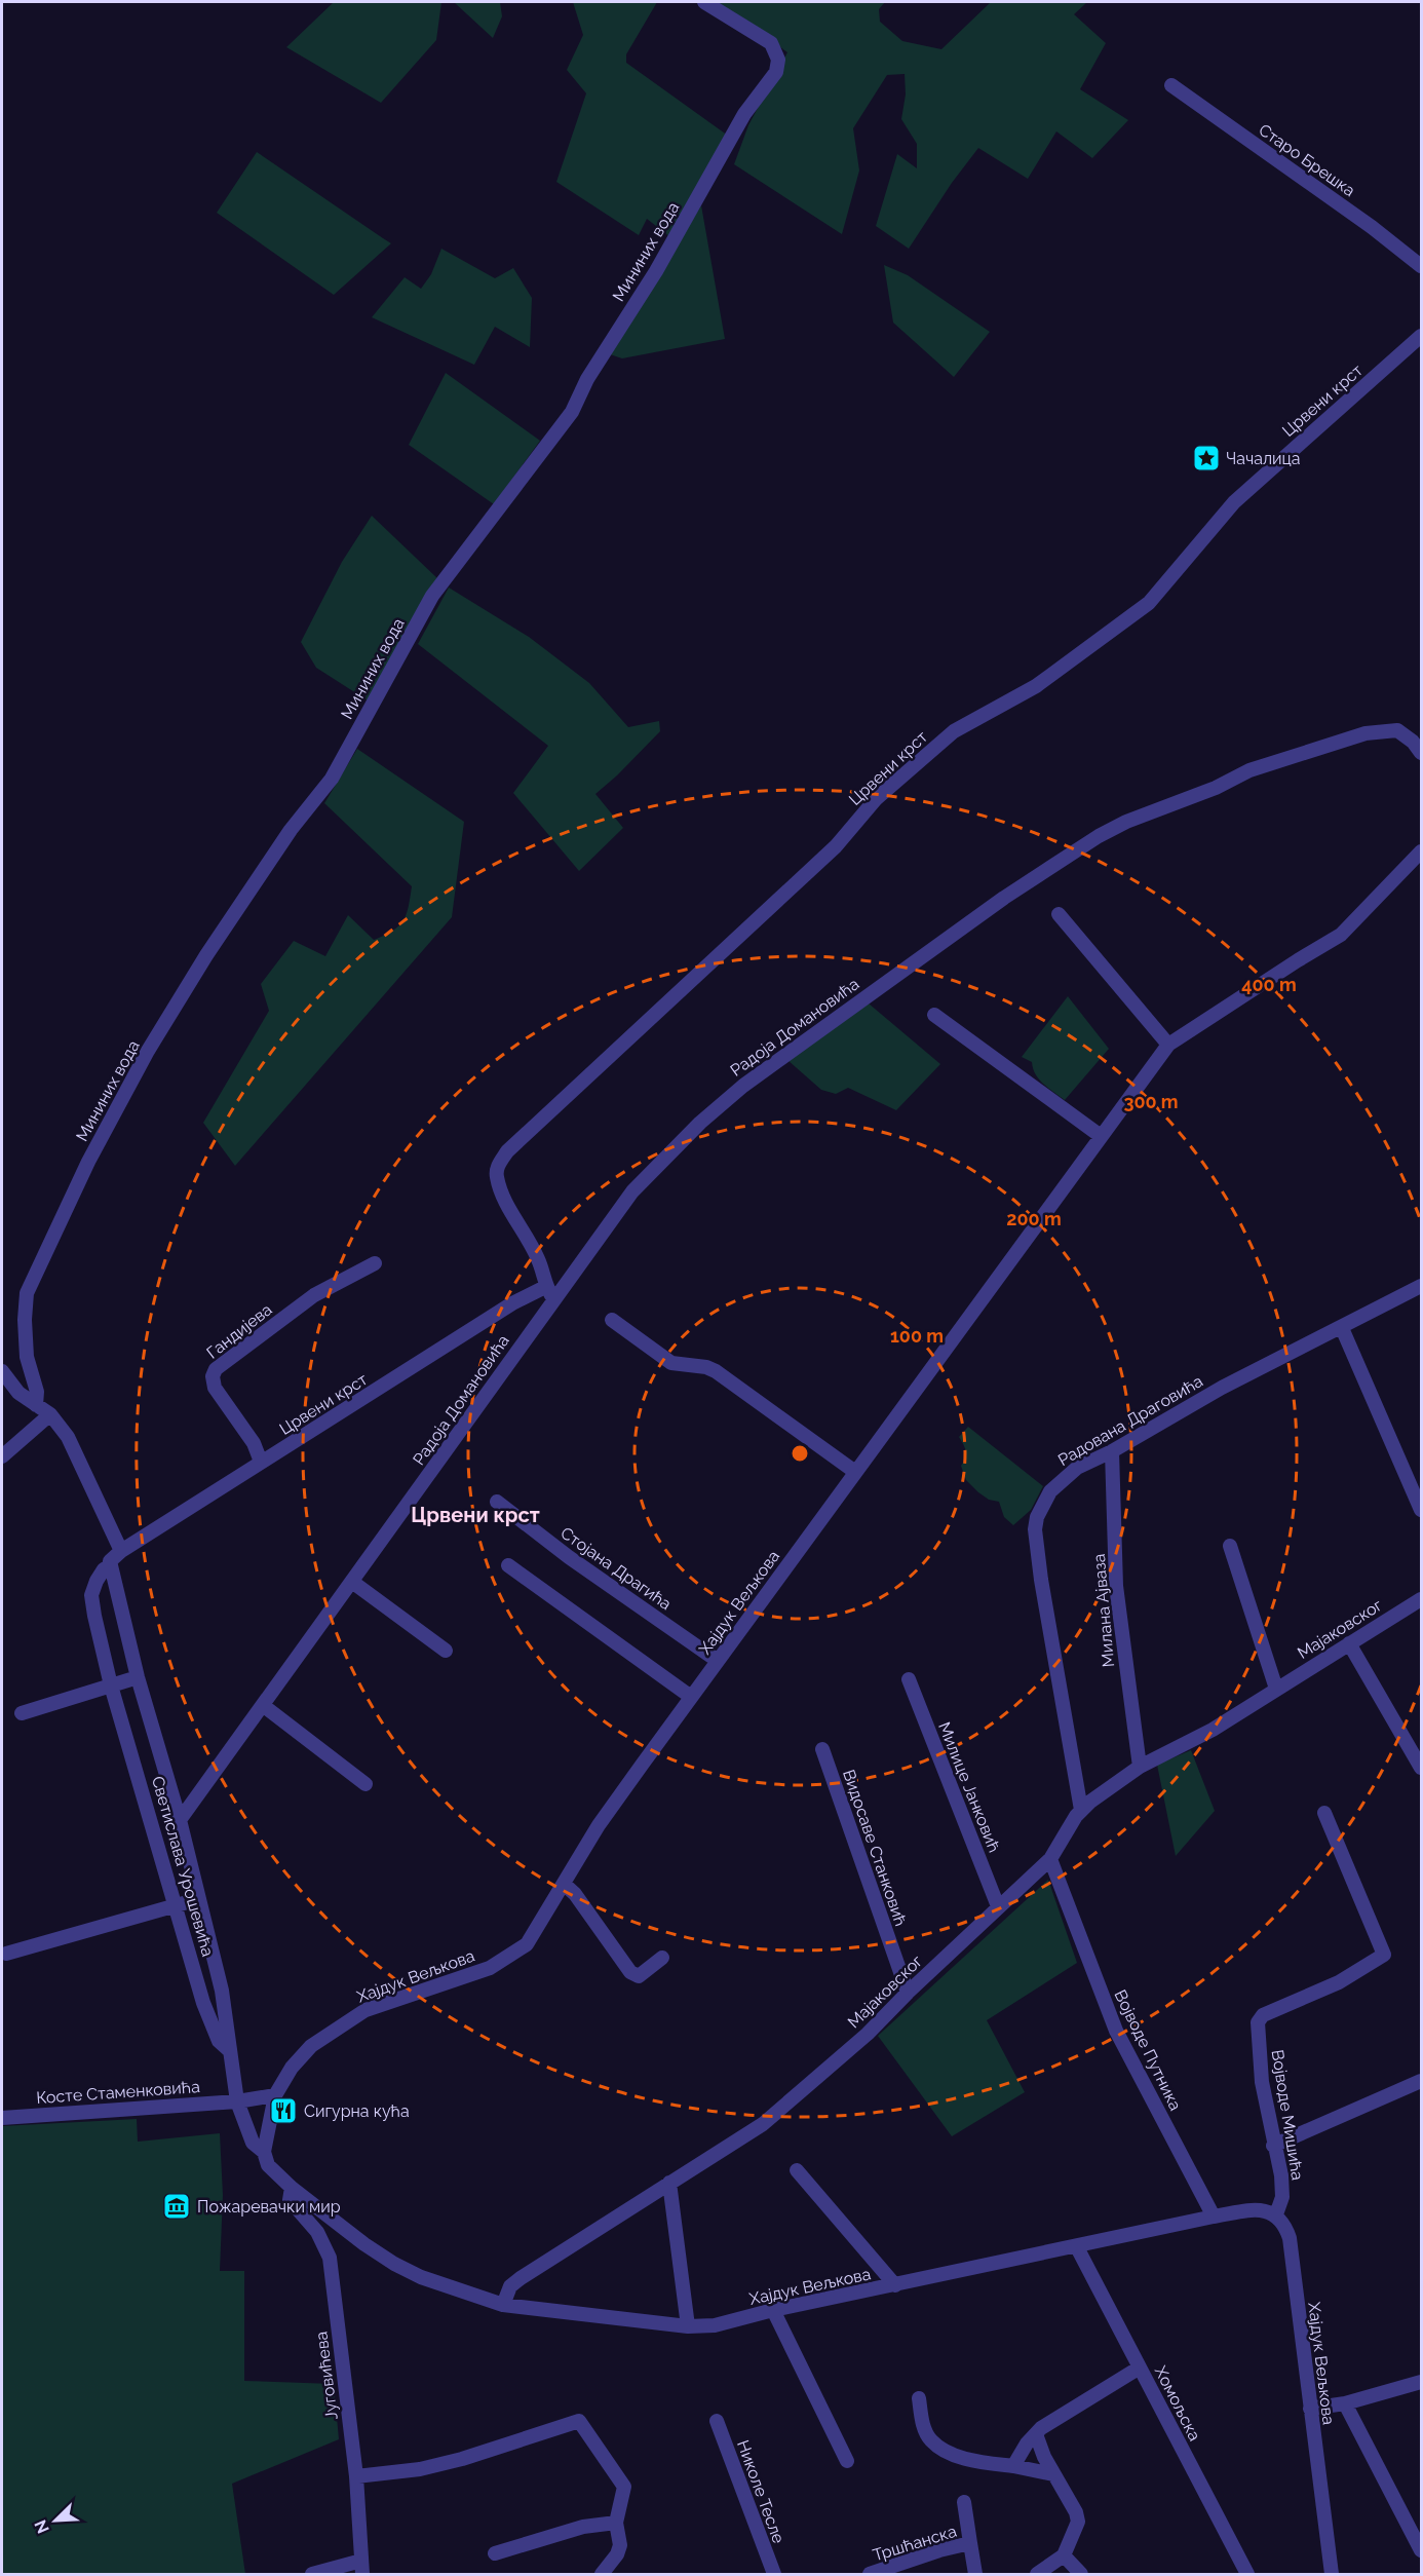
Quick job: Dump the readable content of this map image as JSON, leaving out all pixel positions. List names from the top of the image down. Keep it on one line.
{"streets":{"street":["Старо Брешка","Мининих вода","Црвени крст","Радоја Домановића","Гандијева","Радована Драговића","Стојана Драгића","Хајдук Вељкова","Милана Ајваза","Мајаковског","Милице Јанковић","Видосаве Станковић","Светислава Урошевића","Војводе Путника","Косте Стаменковића","Војводе Мишића","Југовићева","Хомољска","Николе Тесле","Тршћанска"]},"crossings":[["Црвени крст","Радоја Домановића"],["Црвени крст","Гандијева"],["Црвени крст","Светислава Урошевића"],["Радоја Домановића","Светислава Урошевића"],["Радована Драговића","Милана Ајваза"],["Радована Драговића","Мајаковског"],["Стојана Драгића","Хајдук Вељкова"],["Хајдук Вељкова","Мајаковског"],["Хајдук Вељкова","Светислава Урошевића"],["Хајдук Вељкова","Војводе Путника"],["Хајдук Вељкова","Косте Стаменковића"],["Хајдук Вељкова","Војводе Мишића"],["Хајдук Вељкова","Југовићева"],["Хајдук Вељкова","Хомољска"],["Милана Ајваза","Мајаковског"],["Мајаковског","Милице Јанковић"],["Мајаковског","Видосаве Станковић"],["Мајаковског","Војводе Путника"],["Светислава Урошевића","Косте Стаменковића"]],"districts":["Црвени крст"],"places":{"place":["Чачалица"],"restaurant":["Сигурна кућа"],"museum":["Пожаревачки мир"]},"north":"bottom left","rings":["400 m","300 m","200 m","100 m"]}
